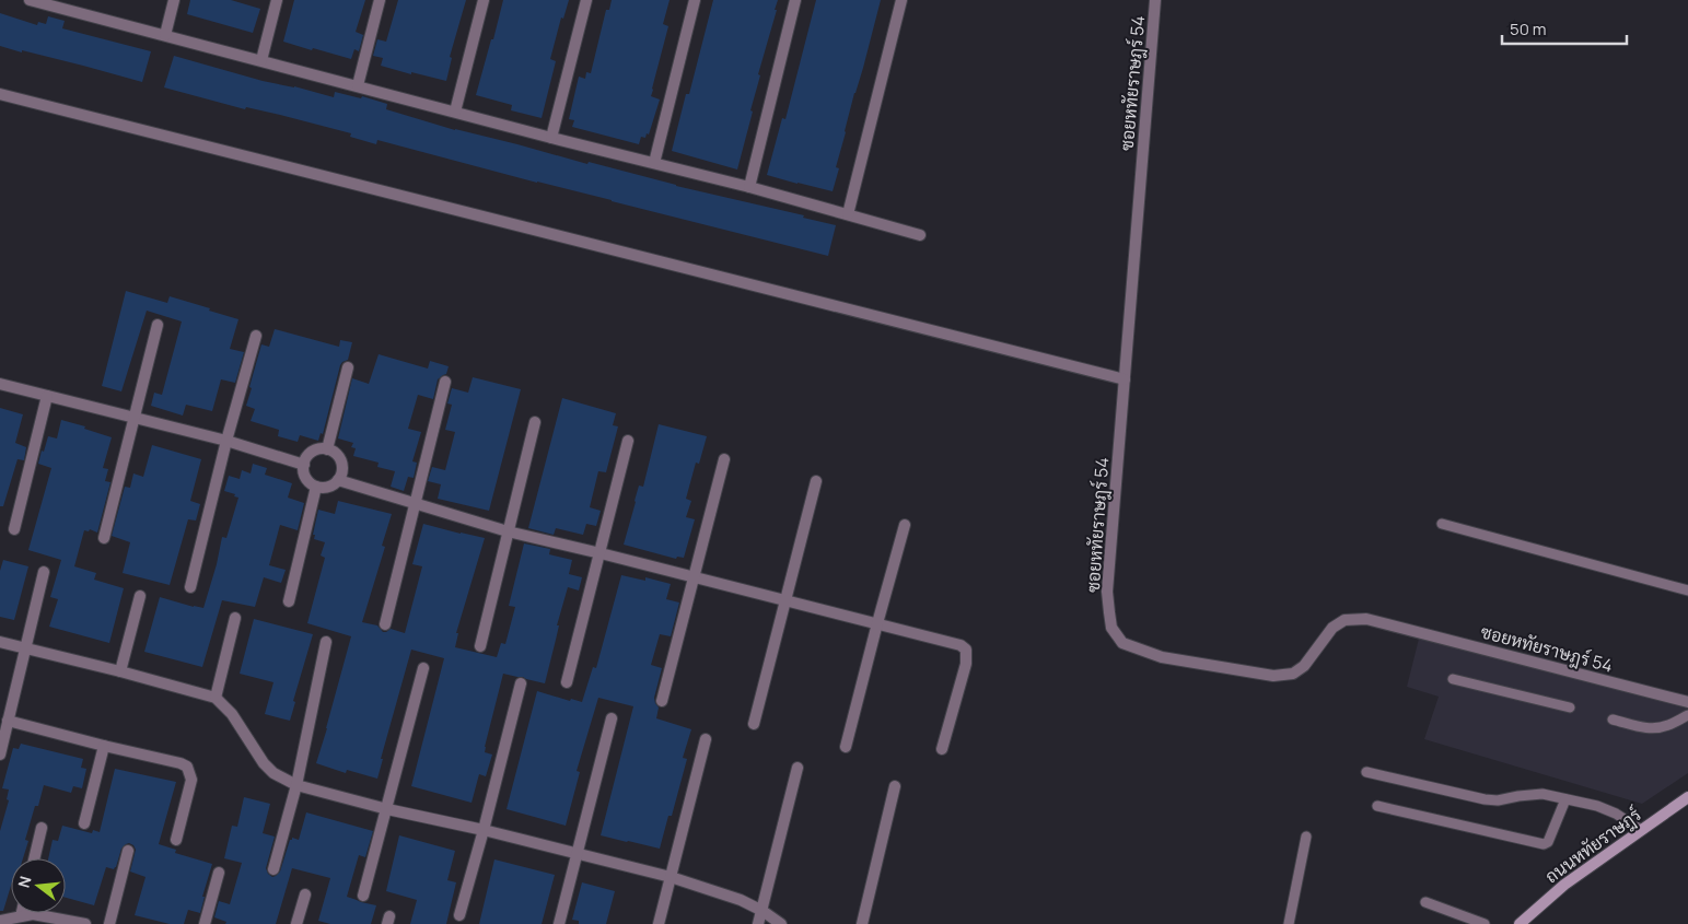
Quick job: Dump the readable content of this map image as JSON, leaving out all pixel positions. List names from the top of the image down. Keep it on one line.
{"streets":{"main road":["ถนนหทัยราษฎร์"],"street":["ซอยหทัยราษฎร์ 54"]},"scale_bar":"50 m","north":"left"}
